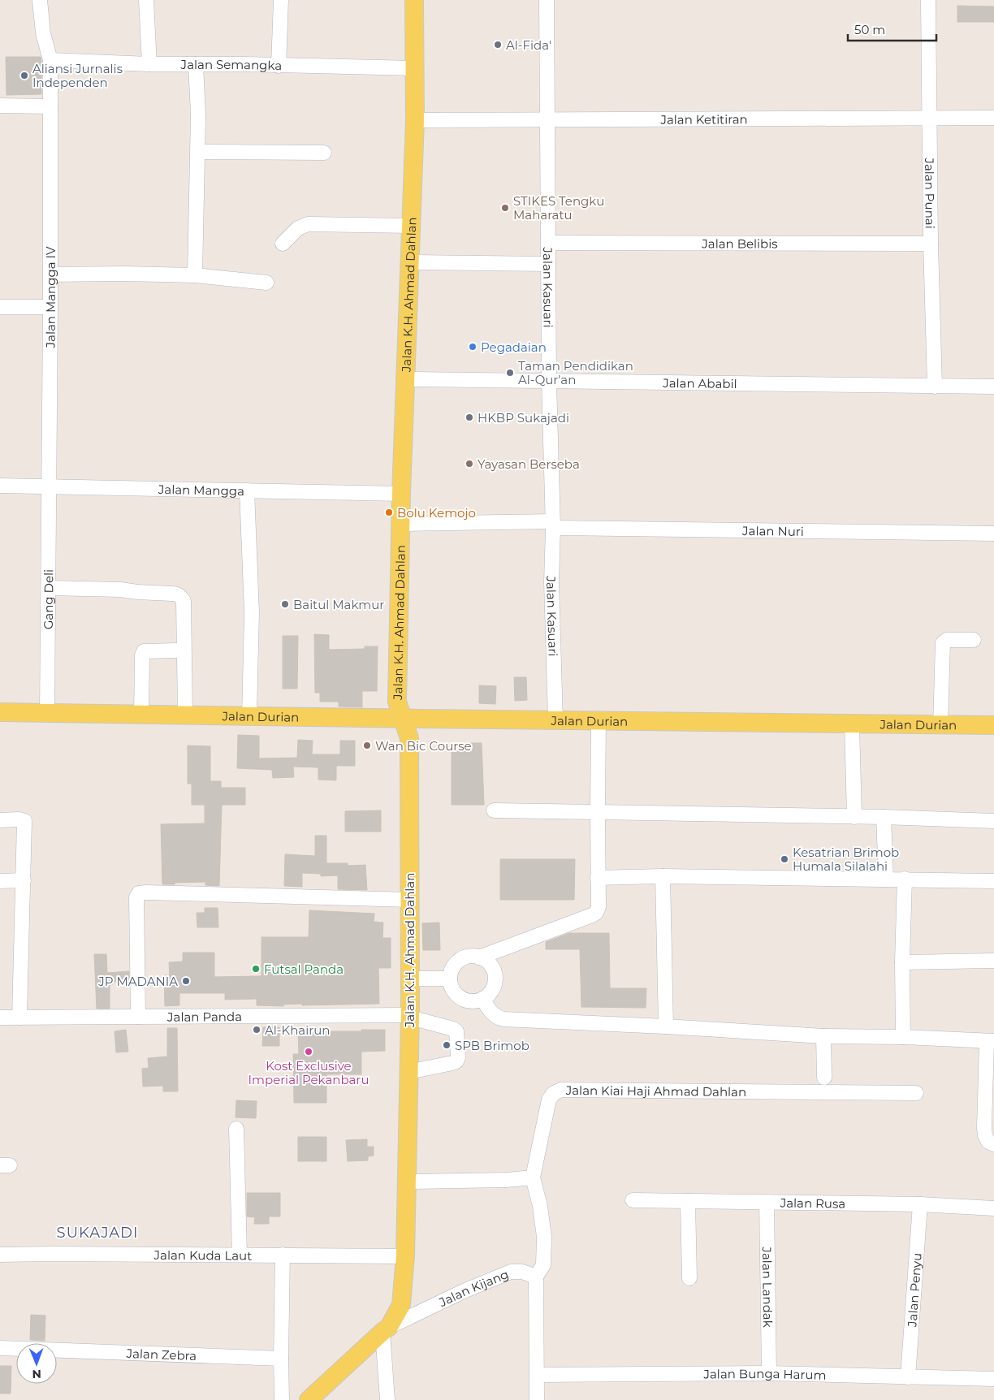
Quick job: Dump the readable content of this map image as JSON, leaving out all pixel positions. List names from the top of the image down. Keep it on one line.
{"streets":{"main road":["Jalan K.H. Ahmad Dahlan","Jalan Durian"],"street":["Jalan Semangka","Jalan Ketitiran","Jalan Punai","Jalan Belibis","Jalan Kasuari","Jalan Mangga IV","Jalan Ababil","Jalan Mangga","Jalan Nuri","Gang Deli","Jalan Panda","Jalan Kiai Haji Ahmad Dahlan","Jalan Rusa","Jalan Kuda Laut","Jalan Landak","Jalan Kijang","Jalan Penyu","Jalan Zebra","Jalan Bunga Harum"]},"crossings":[["Jalan Semangka","Jalan K.H. Ahmad Dahlan"],["Jalan Ketitiran","Jalan Punai"],["Jalan Ketitiran","Jalan Kasuari"],["Jalan Ketitiran","Jalan K.H. Ahmad Dahlan"],["Jalan Punai","Jalan Belibis"],["Jalan Punai","Jalan Ababil"],["Jalan Belibis","Jalan Kasuari"],["Jalan Kasuari","Jalan Ababil"],["Jalan Kasuari","Jalan Nuri"],["Jalan Kasuari","Jalan Durian"],["Jalan K.H. Ahmad Dahlan","Jalan Ababil"],["Jalan K.H. Ahmad Dahlan","Jalan Mangga"],["Jalan K.H. Ahmad Dahlan","Jalan Nuri"],["Jalan K.H. Ahmad Dahlan","Jalan Durian"],["Jalan K.H. Ahmad Dahlan","Jalan Panda"],["Jalan K.H. Ahmad Dahlan","Jalan Kuda Laut"],["Jalan K.H. Ahmad Dahlan","Jalan Kijang"],["Jalan Mangga IV","Jalan Mangga"],["Jalan Mangga IV","Gang Deli"],["Jalan Mangga","Gang Deli"],["Gang Deli","Jalan Durian"],["Jalan Rusa","Jalan Landak"],["Jalan Rusa","Jalan Penyu"],["Jalan Landak","Jalan Bunga Harum"],["Jalan Penyu","Jalan Bunga Harum"]],"districts":["SUKAJADI"],"places":["Al-Fida'","Aliansi Jurnalis Independen","STIKES Tengku Maharatu","Pegadaian","Taman Pendidikan Al-Qur'an","HKBP Sukajadi","Yayasan Berseba","Bolu Kemojo","Baitul Makmur","Wan Bic Course","Kesatrian Brimob Humala Silalahi","Futsal Panda","JP MADANIA","Al-Khairun","SPB Brimob","Kost Exclusive Imperial Pekanbaru"],"scale_bar":"50 m","north":"bottom"}
